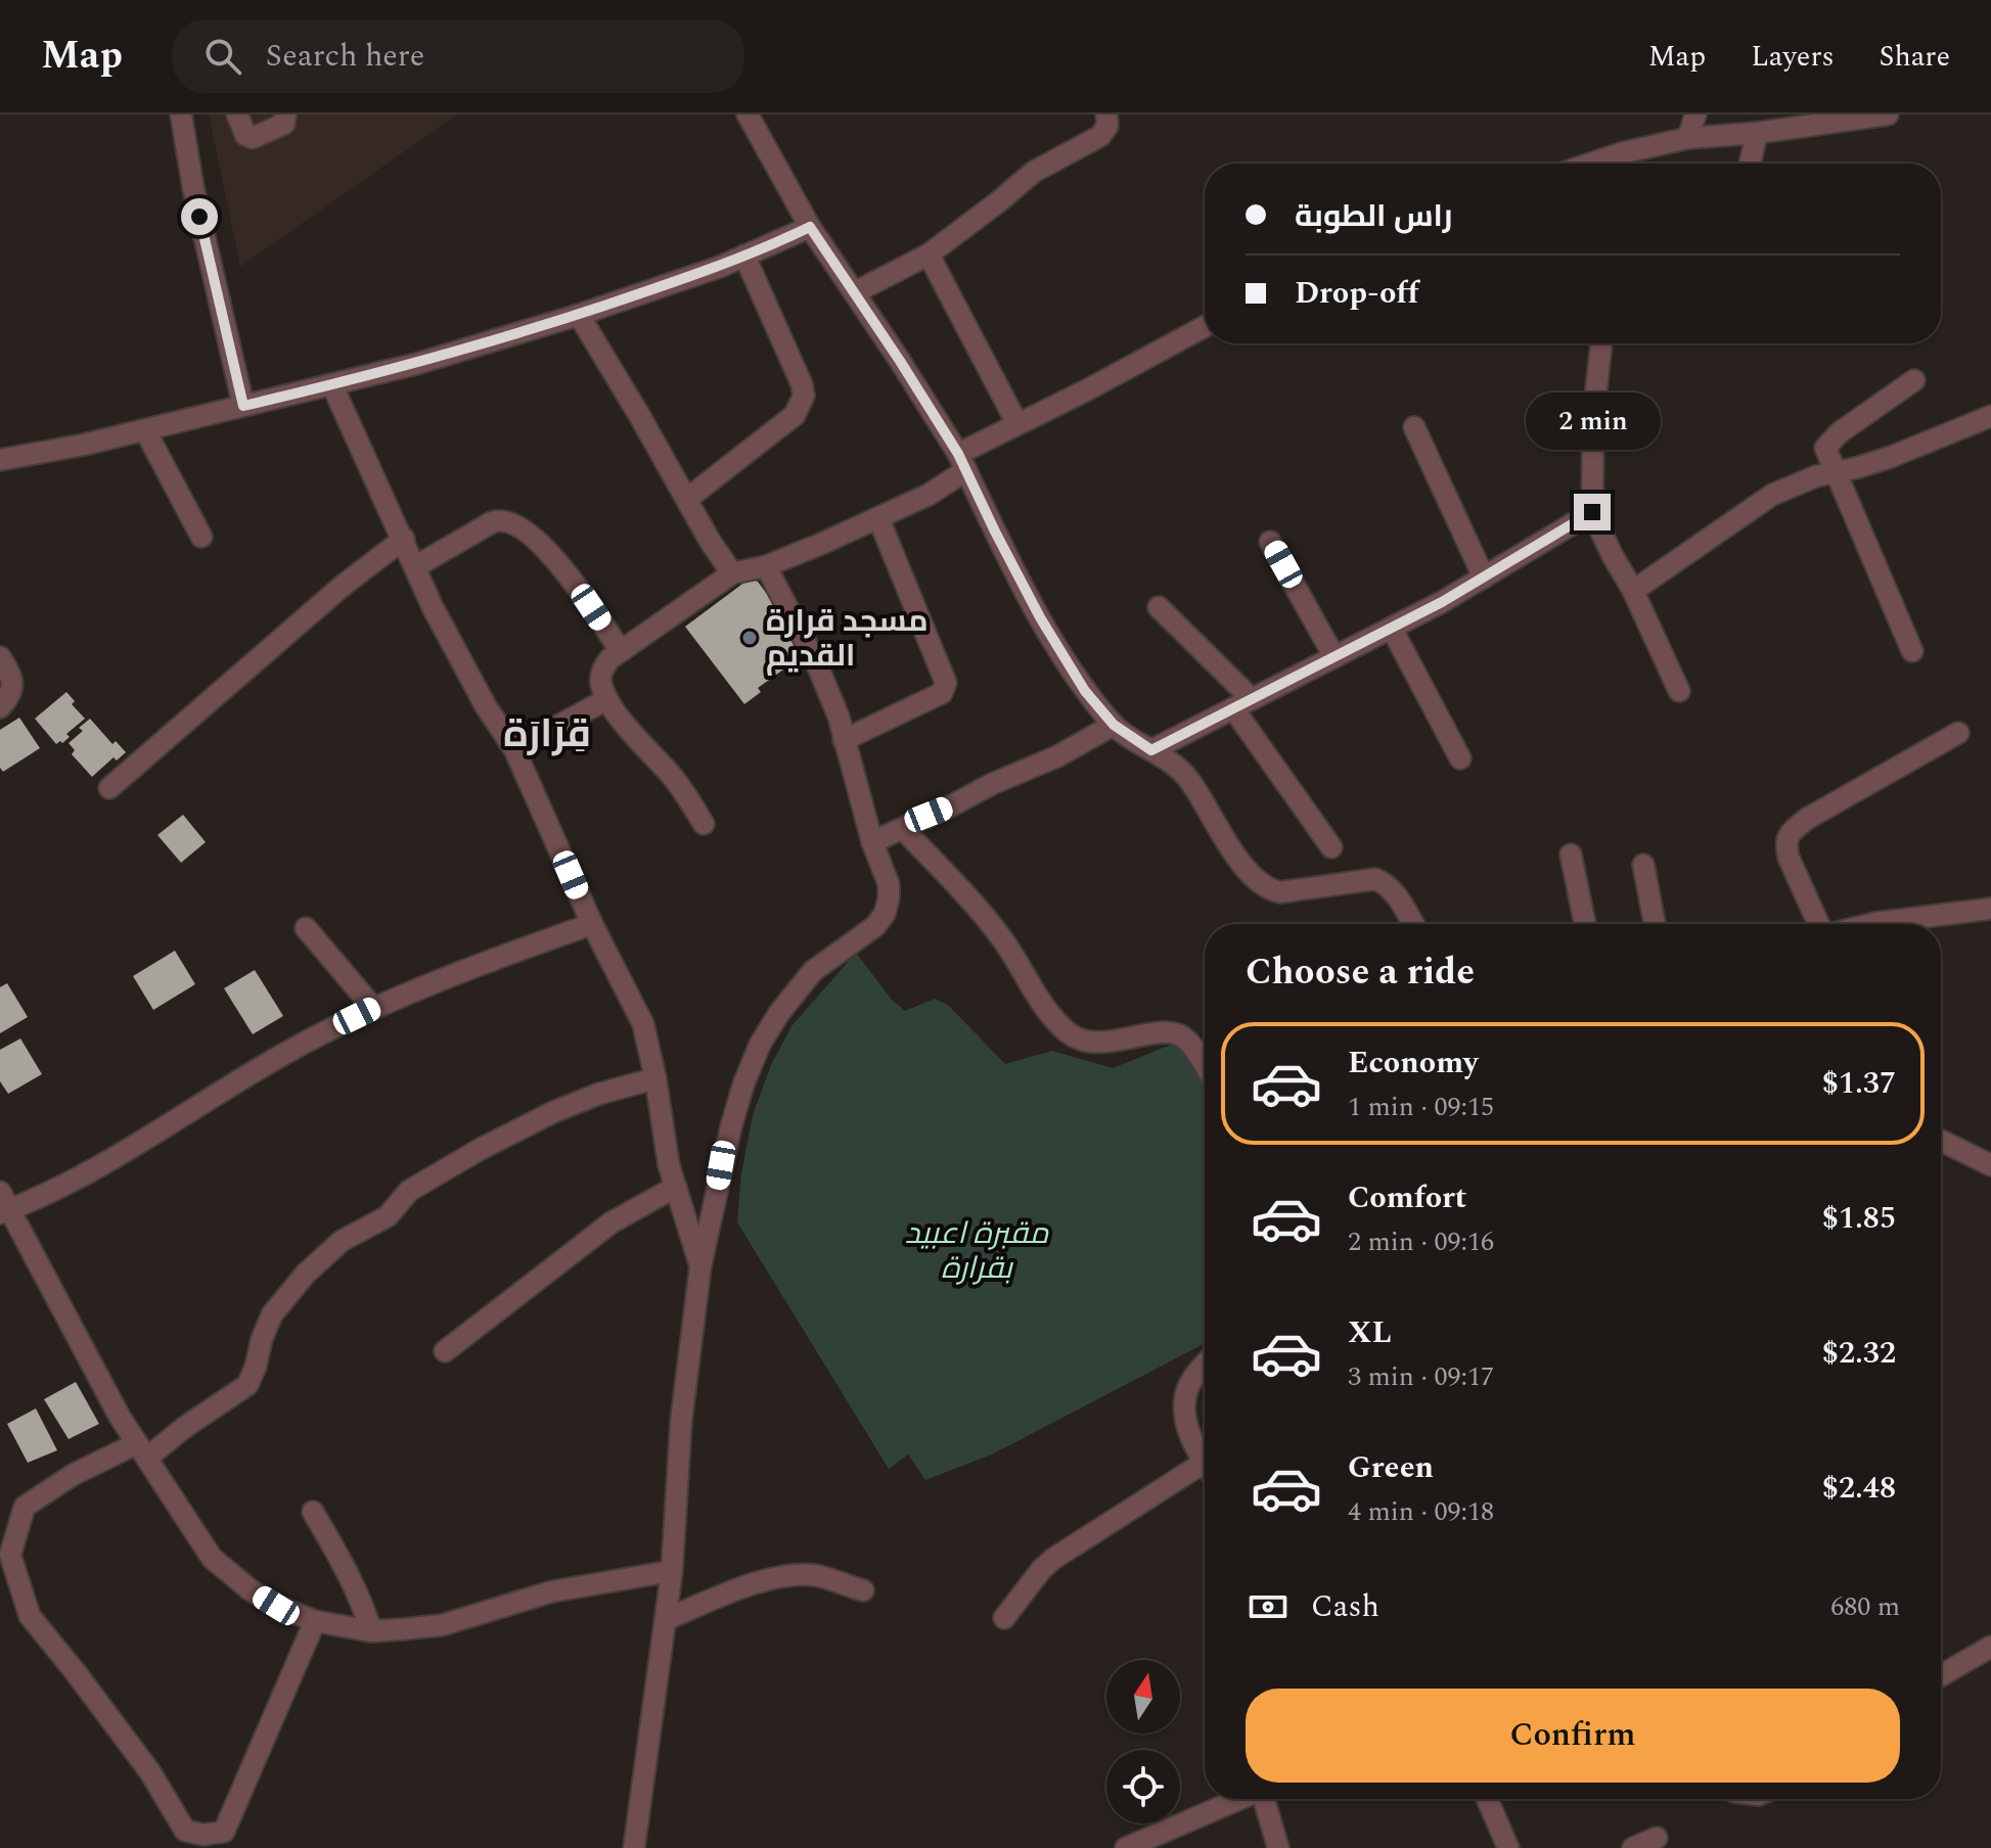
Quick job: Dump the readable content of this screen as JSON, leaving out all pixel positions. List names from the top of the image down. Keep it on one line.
{"districts":["قِرَارَة"],"parks":["مقبرة اعبيد بقرارة"],"places":["مسجد قرارة القديم"],"north":"top","page":{"header":"Map","search":"Search here","nav":["Map","Layers","Share"],"banner":["راس الطوبة","Drop-off"],"bubble":"2 min","heading":"Choose a ride","list":[{"name":"Economy","note":"1 min · 09:15","value":"$1.37"},{"name":"Comfort","note":"2 min · 09:16","value":"$1.85"},{"name":"XL","note":"3 min · 09:17","value":"$2.32"},{"name":"Green","note":"4 min · 09:18","value":"$2.48"}],"pay":["Cash","680 m"],"buttons":"Confirm"}}
